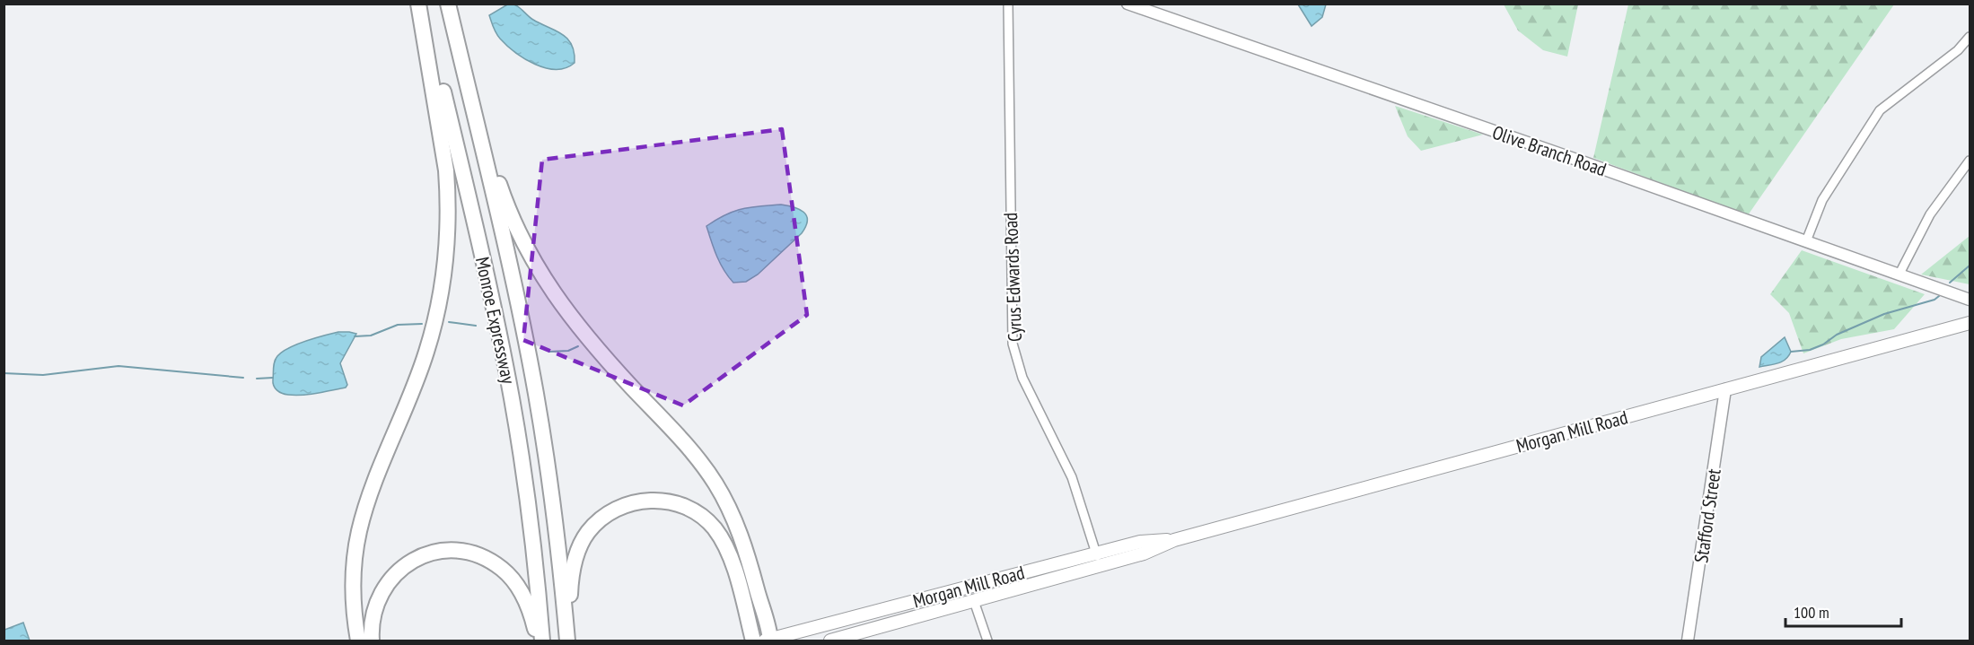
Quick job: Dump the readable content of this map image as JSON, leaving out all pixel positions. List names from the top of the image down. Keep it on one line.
{"streets":{"highway":["Monroe Expressway"],"main road":["Morgan Mill Road"],"street":["Olive Branch Road","Cyrus Edwards Road","Stafford Street"]},"crossings":[["Cyrus Edwards Road","Morgan Mill Road"],["Morgan Mill Road","Stafford Street"]],"scale_bar":"100 m"}
